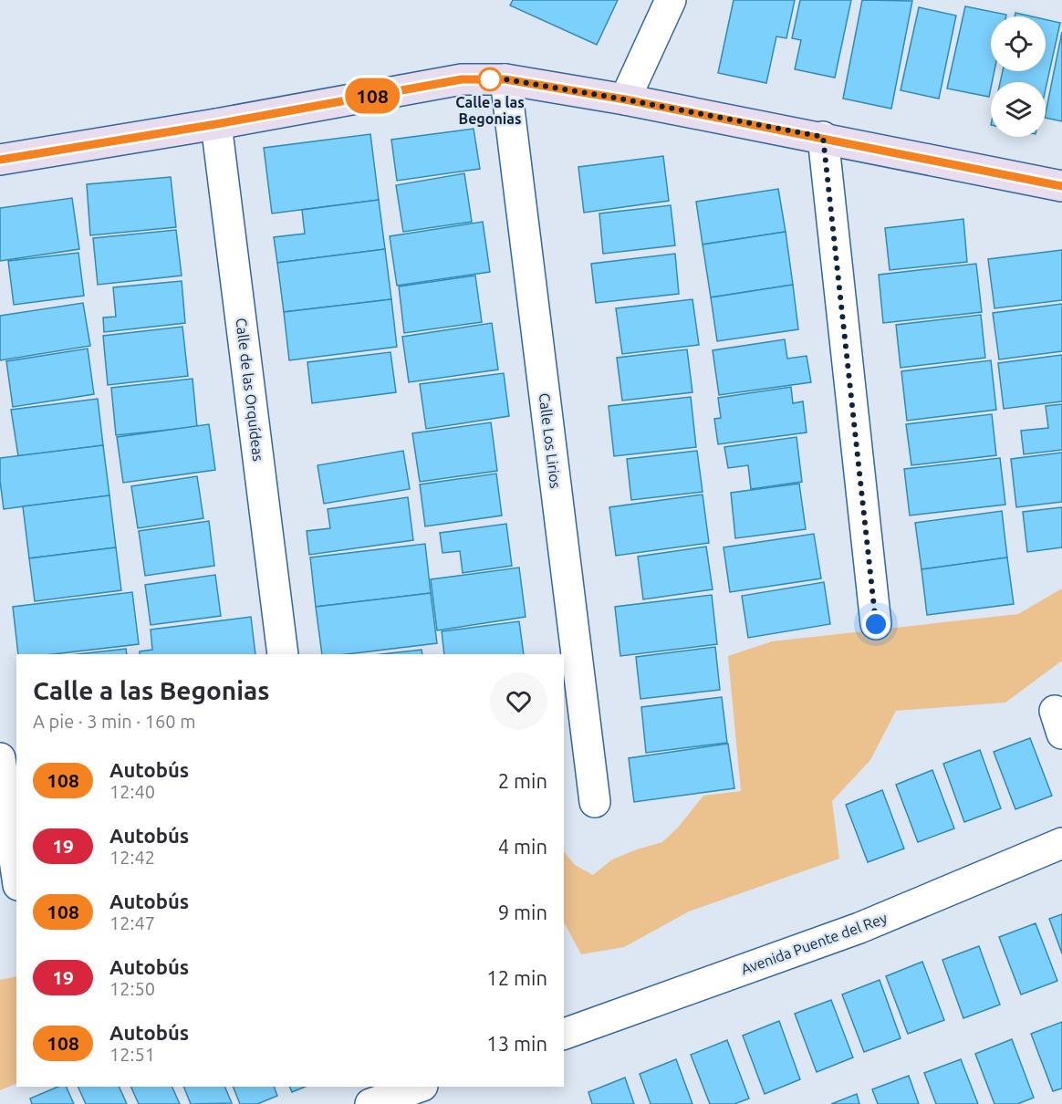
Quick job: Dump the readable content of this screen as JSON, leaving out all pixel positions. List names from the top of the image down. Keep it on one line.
{"streets":{"street":["Calle de las Orquídeas","Calle Los Lirios","Avenida Puente del Rey"]},"places":["Calle a las Begonias"],"lines":["bus line 108"],"page":{"on_map":"108","heading":["Calle a las Begonias","A pie · 3 min · 160 m"],"list":[{"mark":"108","name":"Autobús","note":"12:40","value":"2 min"},{"mark":"19","name":"Autobús","note":"12:42","value":"4 min"},{"mark":"108","name":"Autobús","note":"12:47","value":"9 min"},{"mark":"19","name":"Autobús","note":"12:50","value":"12 min"},{"mark":"108","name":"Autobús","note":"12:51","value":"13 min"}]}}
